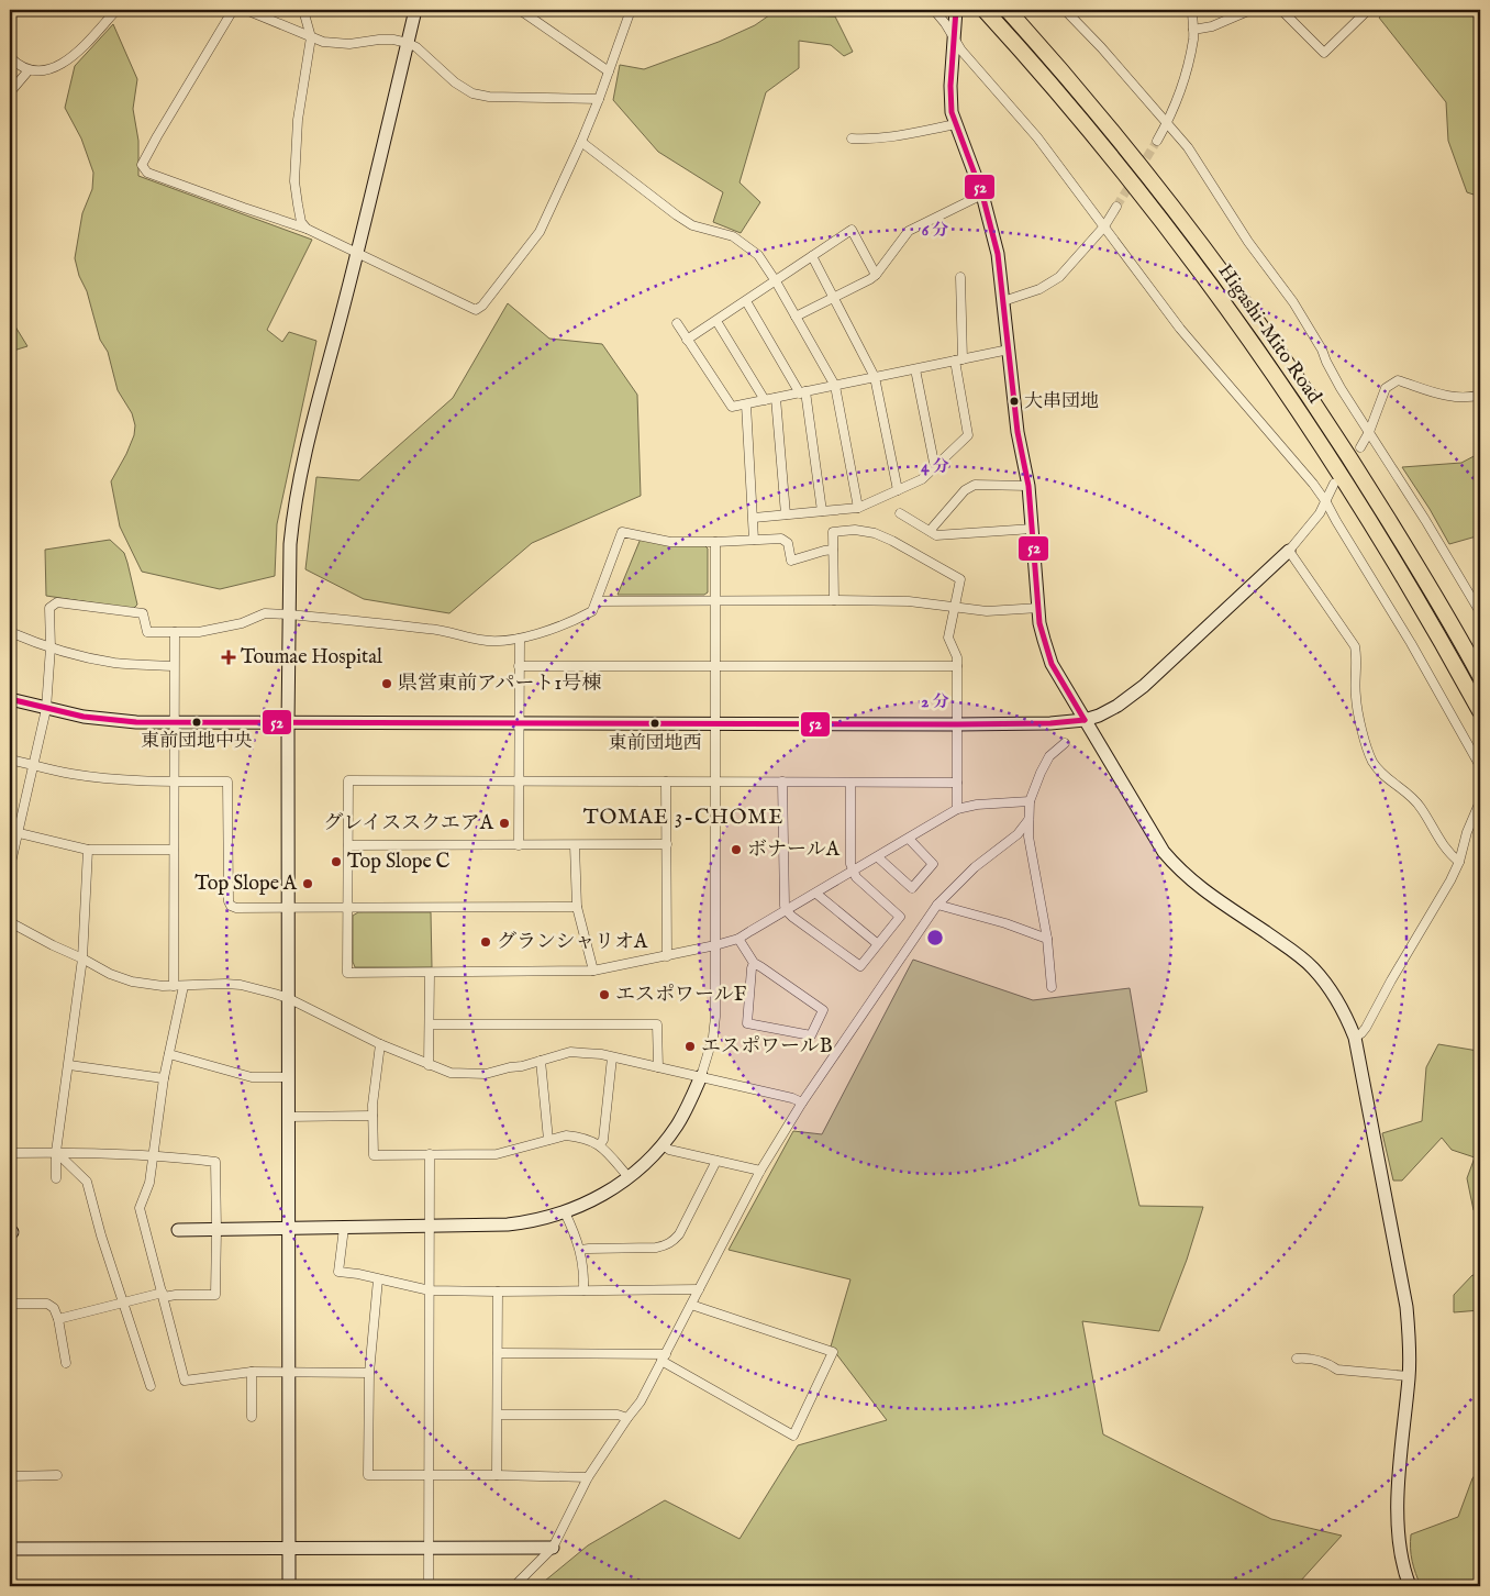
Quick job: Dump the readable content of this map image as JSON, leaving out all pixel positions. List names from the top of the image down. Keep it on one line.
{"streets":{"highway":["Higashi-Mito Road"]},"districts":["TOMAE 3-CHOME"],"places":{"other":["大串団地","県営東前アパート1号棟","東前団地中央","東前団地西","グレイススクエアA","ボナールA","Top Slope C","Top Slope A","グランシャリオA","エスポワールF","エスポワールB"],"health":["Toumae Hospital"]},"lines":["transit line 52"],"rings":["6 分","4 分","2 分"]}
